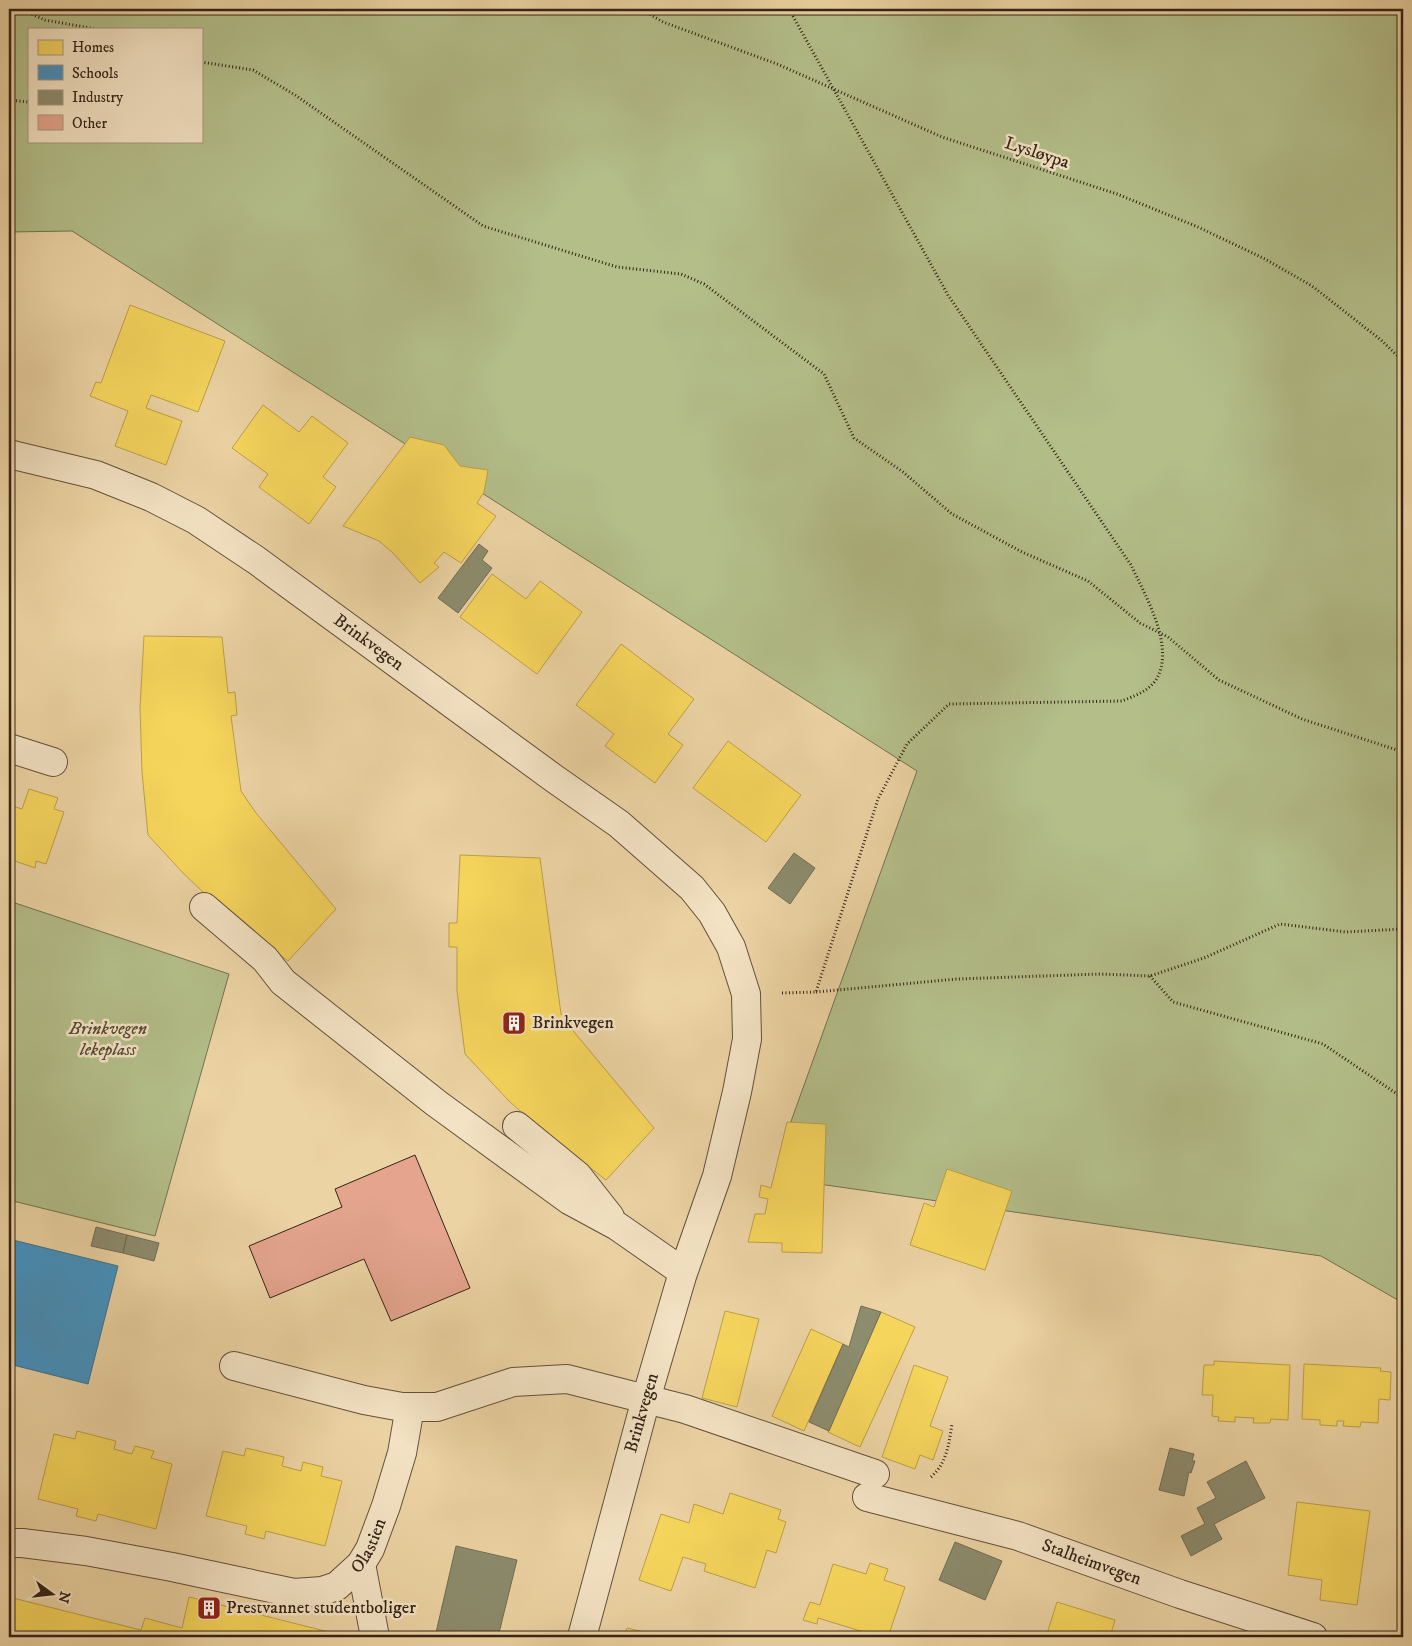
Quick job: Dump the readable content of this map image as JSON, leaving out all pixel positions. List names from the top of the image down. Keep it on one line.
{"streets":{"street":["Brinkvegen","Olastien","Stalheimvegen"],"path":["Lysløypa"]},"crossings":[["Brinkvegen","Stalheimvegen"]],"parks":["Brinkvegen lekeplass"],"places":{"building":["Brinkvegen","Prestvannet studentboliger"]},"legend":["Homes","Schools","Industry","Other"],"north":"right"}
